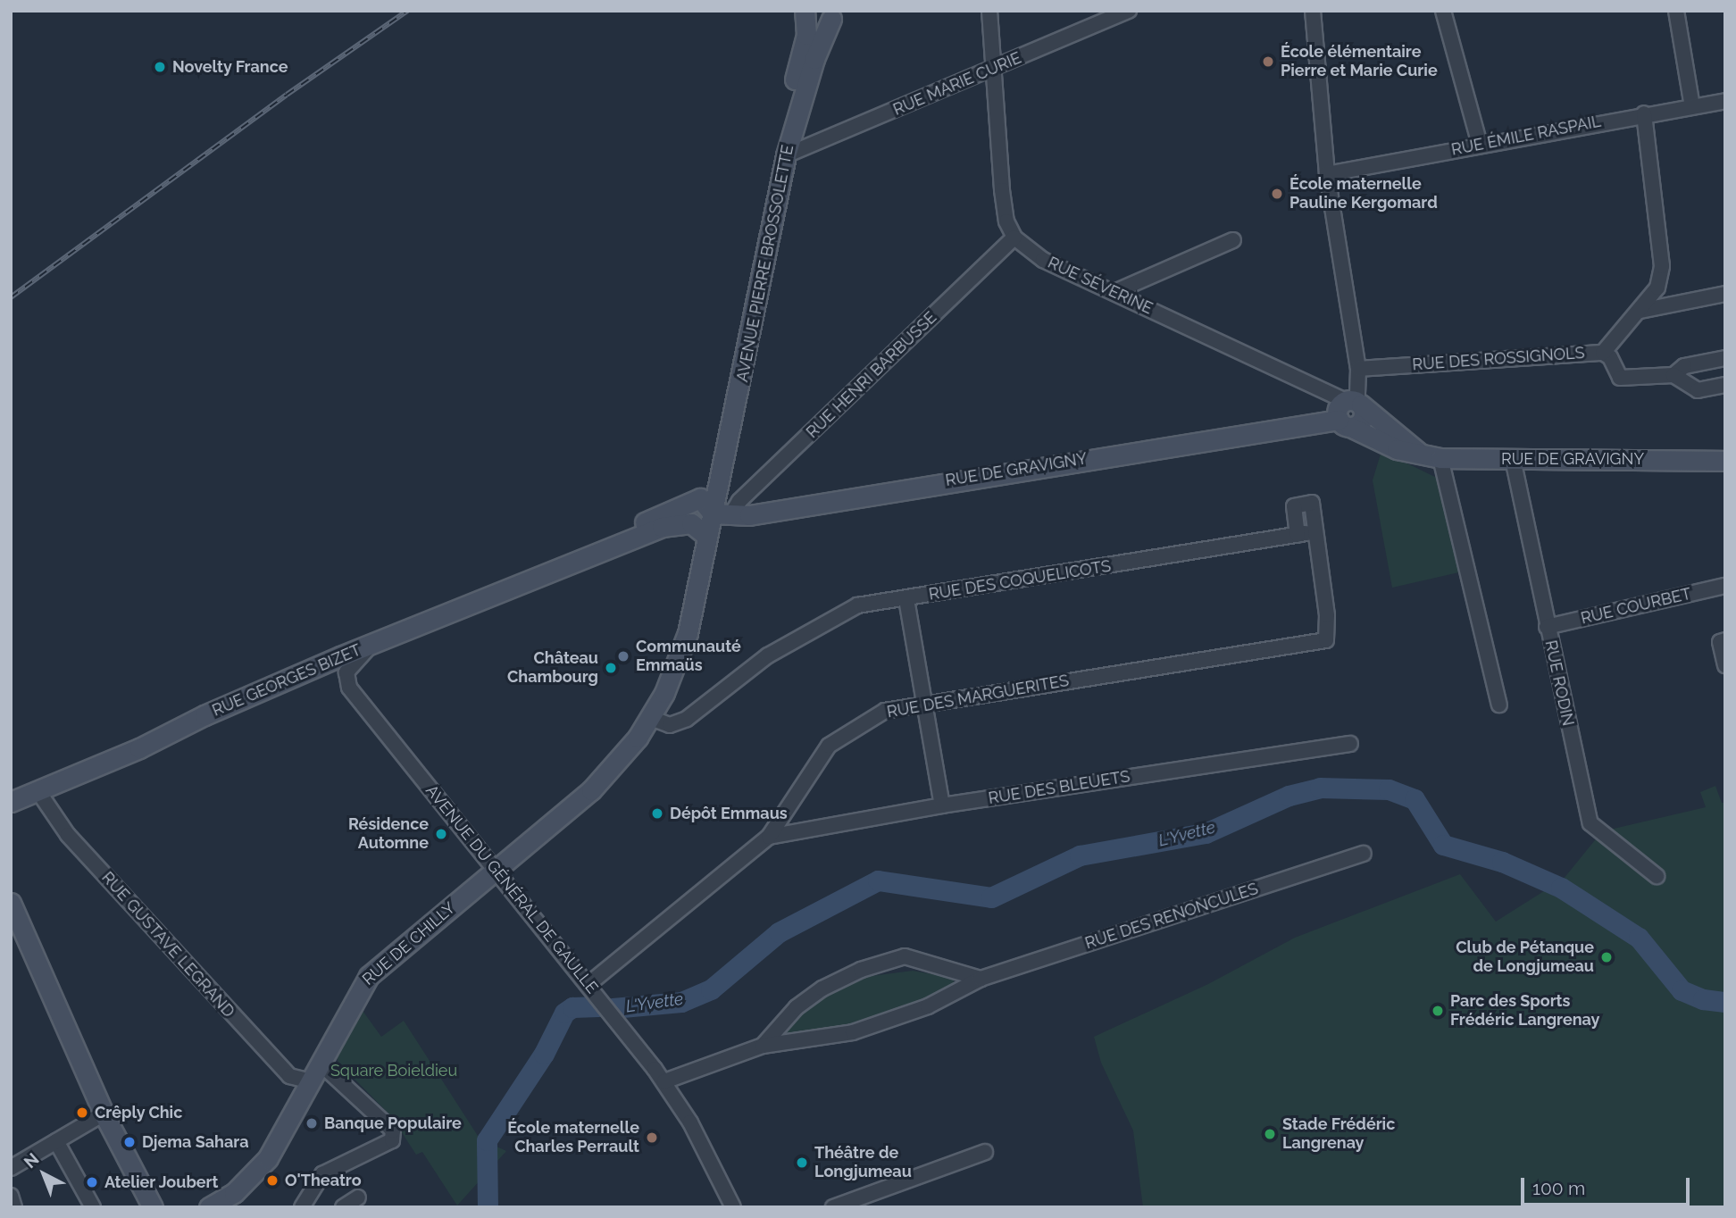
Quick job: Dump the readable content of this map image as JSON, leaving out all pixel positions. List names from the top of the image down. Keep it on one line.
{"streets":{"main road":["AVENUE PIERRE BROSSOLETTE","RUE DE GRAVIGNY","RUE GEORGES BIZET","RUE DE CHILLY"],"street":["RUE MARIE CURIE","RUE ÉMILE RASPAIL","RUE SÉVERINE","RUE DES ROSSIGNOLS","RUE HENRI BARBUSSE","RUE DES COQUELICOTS","RUE COURBET","RUE RODIN","RUE DES MARGUERITES","RUE DES BLEUETS","AVENUE DU GÉNÉRAL DE GAULLE","RUE DES RENONCULES","RUE GUSTAVE LEGRAND"]},"crossings":[["RUE MARIE CURIE","AVENUE PIERRE BROSSOLETTE"],["RUE ÉMILE RASPAIL","RUE DES ROSSIGNOLS"],["AVENUE PIERRE BROSSOLETTE","RUE HENRI BARBUSSE"],["AVENUE PIERRE BROSSOLETTE","RUE DE GRAVIGNY"],["AVENUE PIERRE BROSSOLETTE","RUE GEORGES BIZET"],["AVENUE PIERRE BROSSOLETTE","RUE DE CHILLY"],["RUE SÉVERINE","RUE HENRI BARBUSSE"],["RUE SÉVERINE","RUE DE GRAVIGNY"],["RUE HENRI BARBUSSE","RUE DE GRAVIGNY"],["RUE HENRI BARBUSSE","RUE GEORGES BIZET"],["RUE HENRI BARBUSSE","RUE DE CHILLY"],["RUE DE GRAVIGNY","RUE GEORGES BIZET"],["RUE DE GRAVIGNY","RUE RODIN"],["RUE DE GRAVIGNY","RUE DE CHILLY"],["RUE DES COQUELICOTS","RUE DES MARGUERITES"],["RUE DES COQUELICOTS","RUE DE CHILLY"],["RUE COURBET","RUE RODIN"],["RUE GEORGES BIZET","AVENUE DU GÉNÉRAL DE GAULLE"],["RUE GEORGES BIZET","RUE DE CHILLY"],["RUE GEORGES BIZET","RUE GUSTAVE LEGRAND"],["RUE DES MARGUERITES","RUE DES BLEUETS"],["RUE DES MARGUERITES","AVENUE DU GÉNÉRAL DE GAULLE"],["AVENUE DU GÉNÉRAL DE GAULLE","RUE DES RENONCULES"],["AVENUE DU GÉNÉRAL DE GAULLE","RUE DE CHILLY"],["RUE DE CHILLY","RUE GUSTAVE LEGRAND"]],"water":["L'Yvette"],"parks":["Square Boieldieu"],"places":["École élémentaire Pierre et Marie Curie","Novelty France","École maternelle Pauline Kergomard","Communauté Emmaüs","Château Chambourg","Dépôt Emmaus","Résidence Automne","Club de Pétanque de Longjumeau","Parc des Sports Frédéric Langrenay","Crêply Chic","Banque Populaire","Stade Frédéric Langrenay","École maternelle Charles Perrault","Djema Sahara","Théâtre de Longjumeau","O'Theatro","Atelier Joubert"],"scale_bar":"100 m","north":"top left"}
